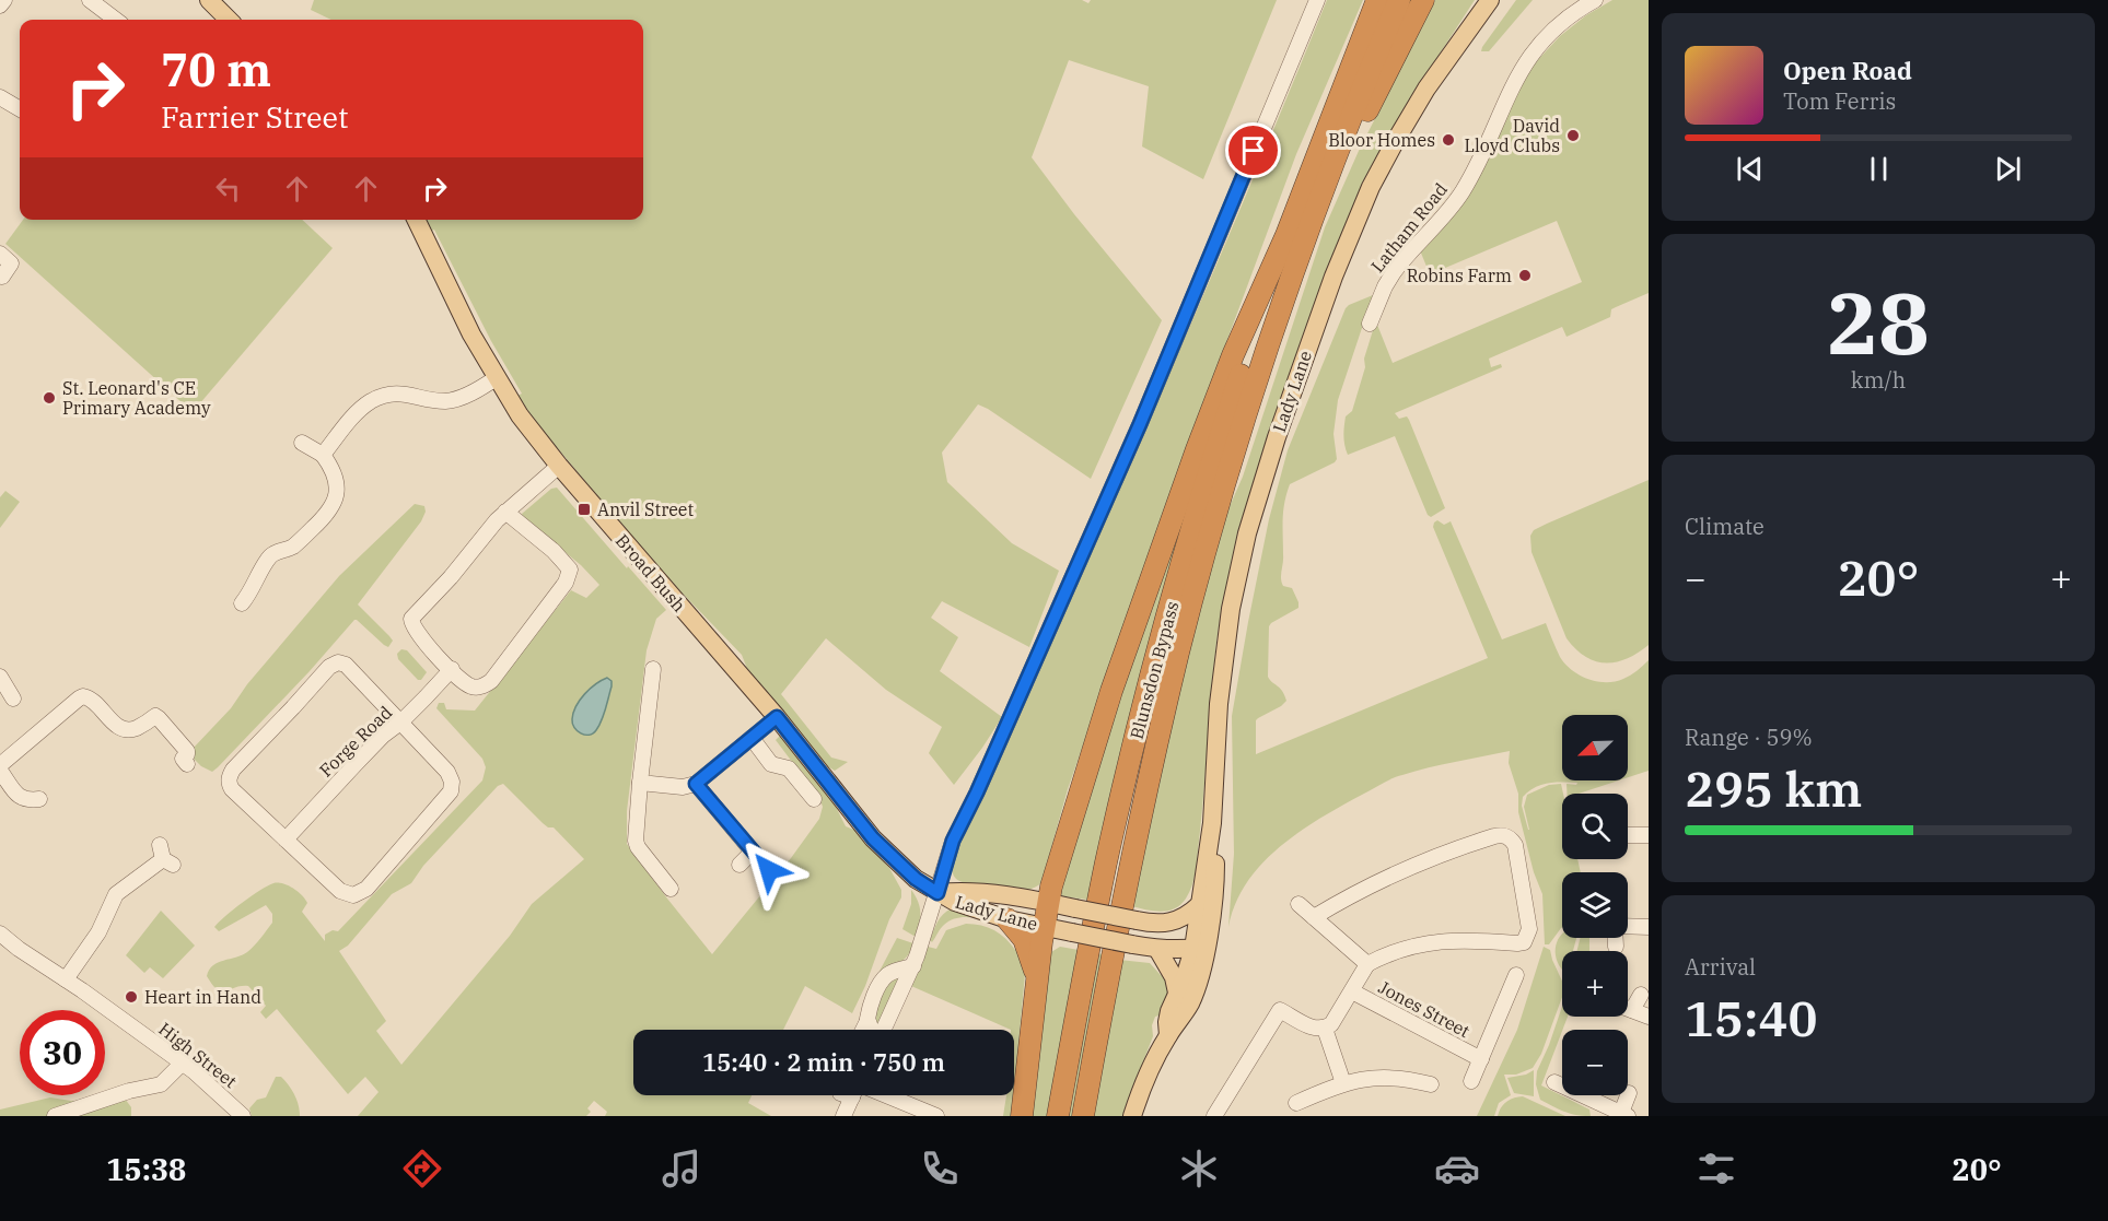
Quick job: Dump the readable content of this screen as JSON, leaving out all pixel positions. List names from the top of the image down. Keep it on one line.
{"streets":{"highway":["Blunsdon Bypass"],"main road":["Lady Lane","Broad Bush"],"street":["Latham Road","Forge Road","Jones Street","High Street"]},"crossings":[["Lady Lane","Broad Bush"]],"places":{"other":["David Lloyd Clubs","Bloor Homes","Robins Farm","St. Leonard's CE Primary Academy","Heart in Hand"],"transit":["Anvil Street"]},"north":"bottom left","page":{"turn":["70 m","Farrier Street"],"song":["Open Road","Tom Ferris"],"tile":[["28","km/h"],"Climate",["Range · 59%","295 km"],["Arrival","15:40"]],"heat":["−","20°","+"],"map_buttons":["+","−"],"limit":"30","trip":"15:40 · 2 min · 750 m","tabs":["15:38","20°"]}}
